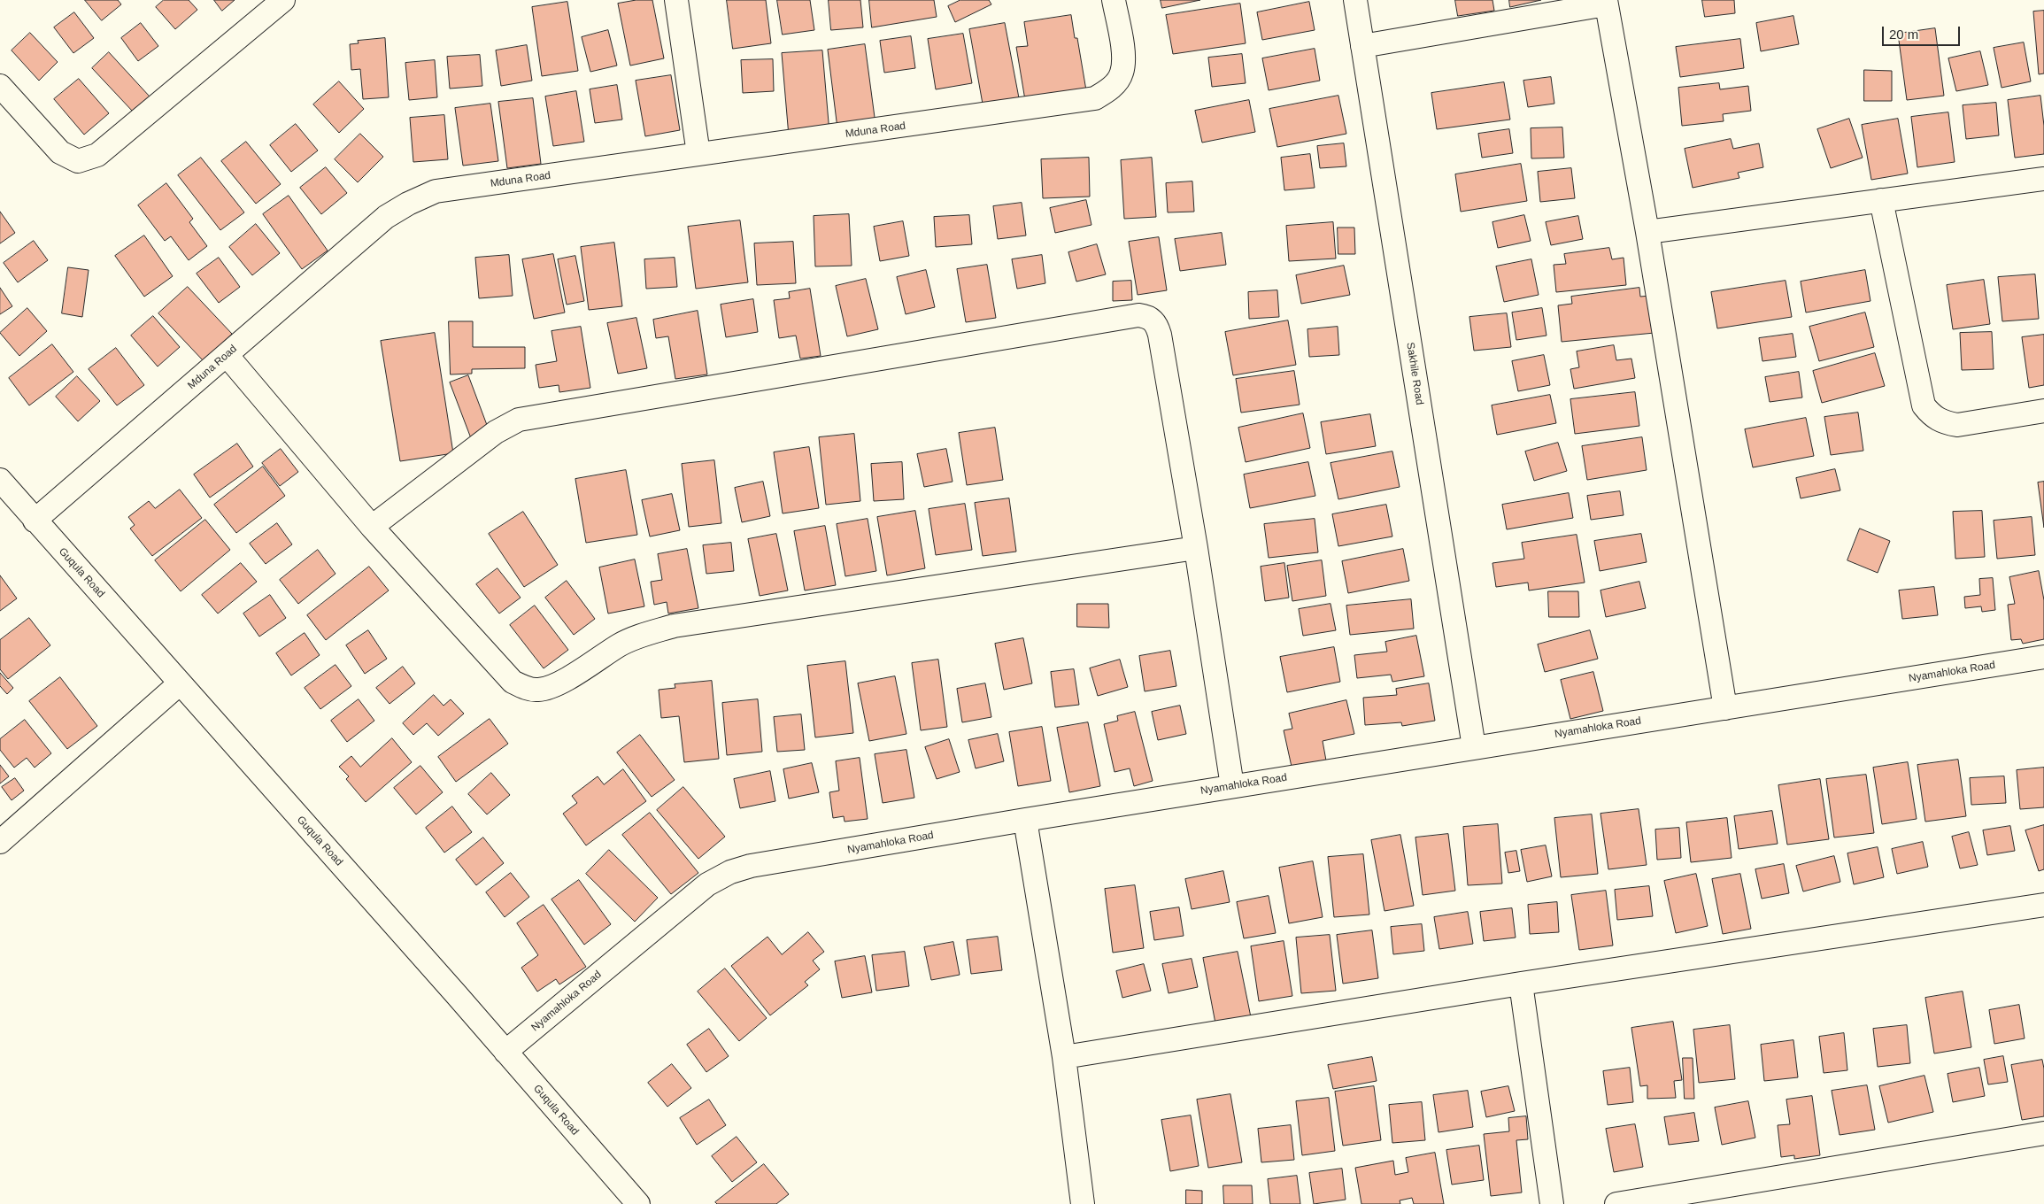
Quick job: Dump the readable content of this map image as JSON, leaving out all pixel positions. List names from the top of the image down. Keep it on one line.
{"streets":{"street":["Mduna Road","Sakhile Road","Guqula Road","Nyamahloka Road"]},"crossings":[["Mduna Road","Guqula Road"],["Sakhile Road","Nyamahloka Road"],["Guqula Road","Nyamahloka Road"]],"scale_bar":"20 m"}
